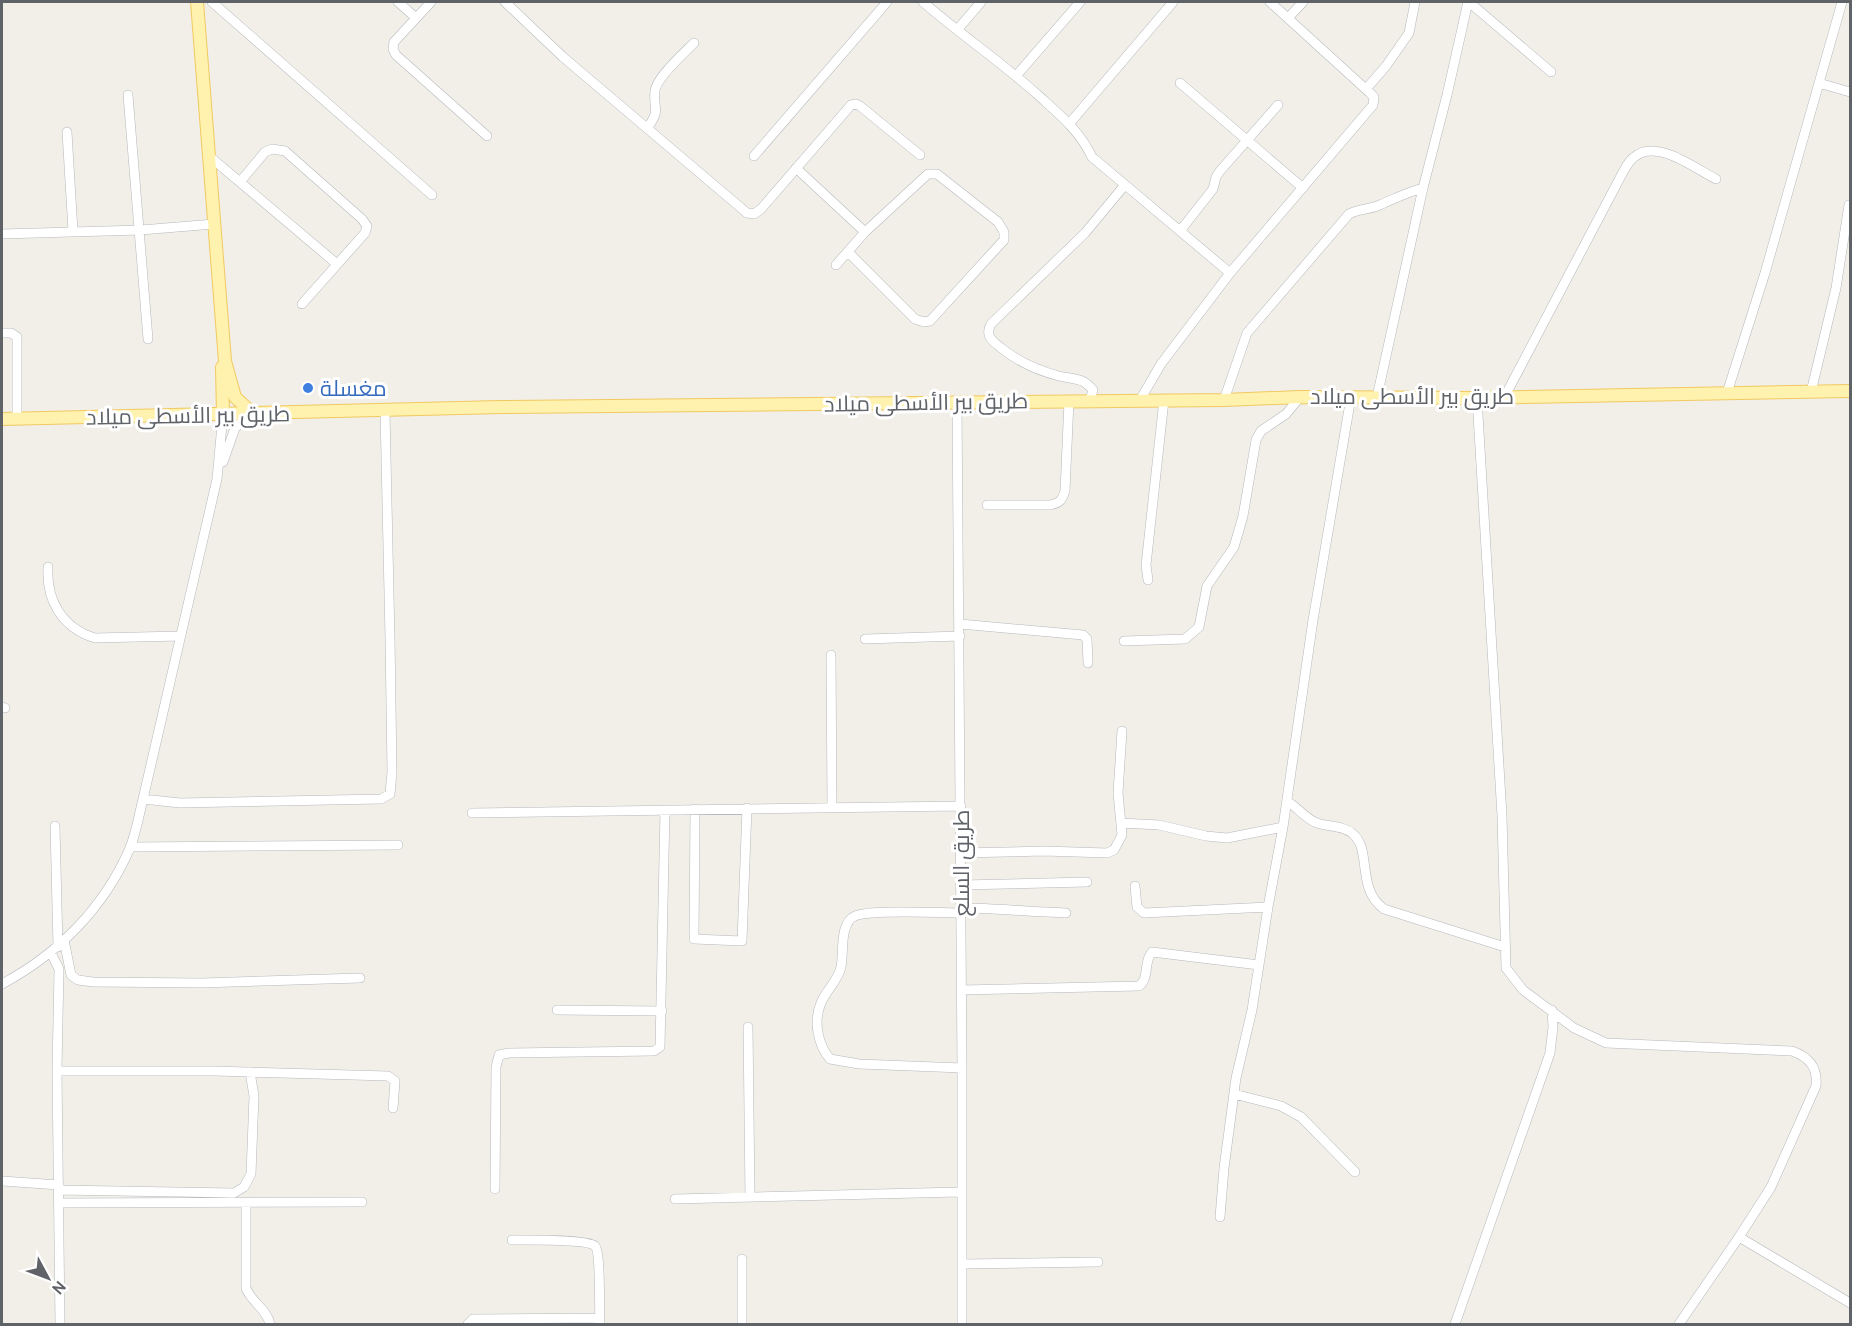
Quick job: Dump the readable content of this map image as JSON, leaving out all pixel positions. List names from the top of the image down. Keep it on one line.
{"streets":{"main road":["طريق بير الأسطى ميلاد"],"street":["طريق السلع"]},"crossings":[["طريق بير الأسطى ميلاد","طريق السلع"]],"places":["مغسلة"],"north":"bottom right"}
